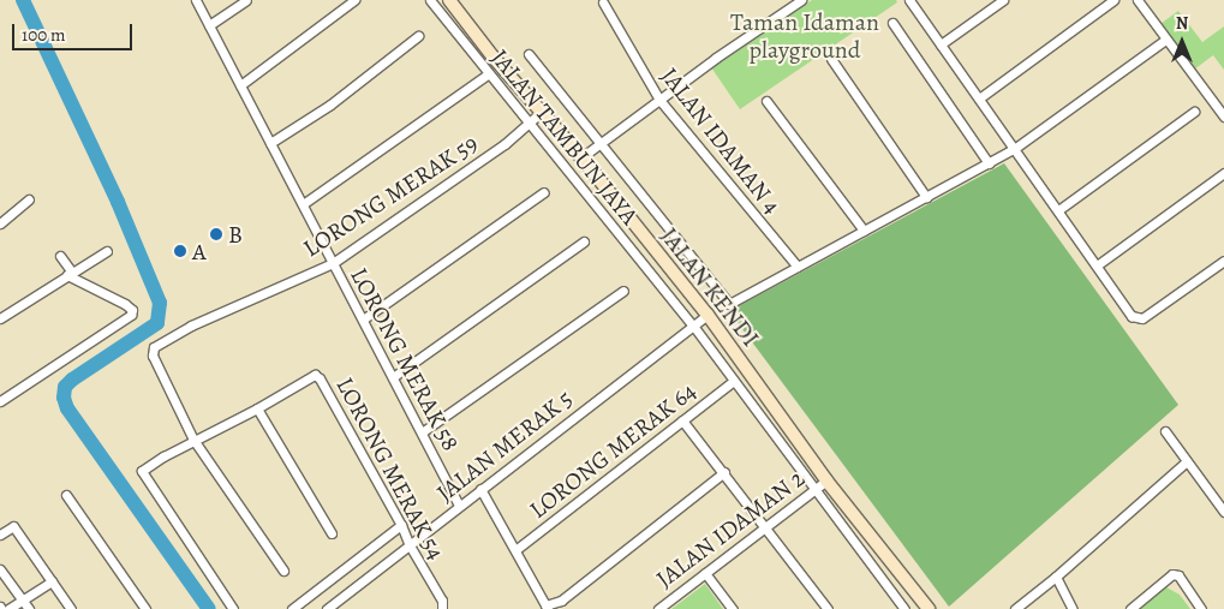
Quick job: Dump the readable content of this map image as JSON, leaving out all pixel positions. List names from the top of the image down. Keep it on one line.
{"streets":{"street":["JALAN TAMBUN JAYA","JALAN IDAMAN 4","LORONG MERAK 59","JALAN KENDI","LORONG MERAK 58","JALAN MERAK 5","LORONG MERAK 64","LORONG MERAK 54","JALAN IDAMAN 2"]},"crossings":[["JALAN TAMBUN JAYA","LORONG MERAK 59"],["JALAN TAMBUN JAYA","JALAN KENDI"],["JALAN TAMBUN JAYA","JALAN MERAK 5"],["JALAN IDAMAN 4","JALAN KENDI"],["LORONG MERAK 59","JALAN KENDI"],["LORONG MERAK 59","LORONG MERAK 58"],["JALAN KENDI","JALAN MERAK 5"],["JALAN KENDI","LORONG MERAK 64"],["JALAN KENDI","JALAN IDAMAN 2"],["LORONG MERAK 58","JALAN MERAK 5"],["JALAN MERAK 5","LORONG MERAK 54"]],"parks":["Taman Idaman playground"],"places":["B","A"],"scale_bar":"100 m","north":"top"}
